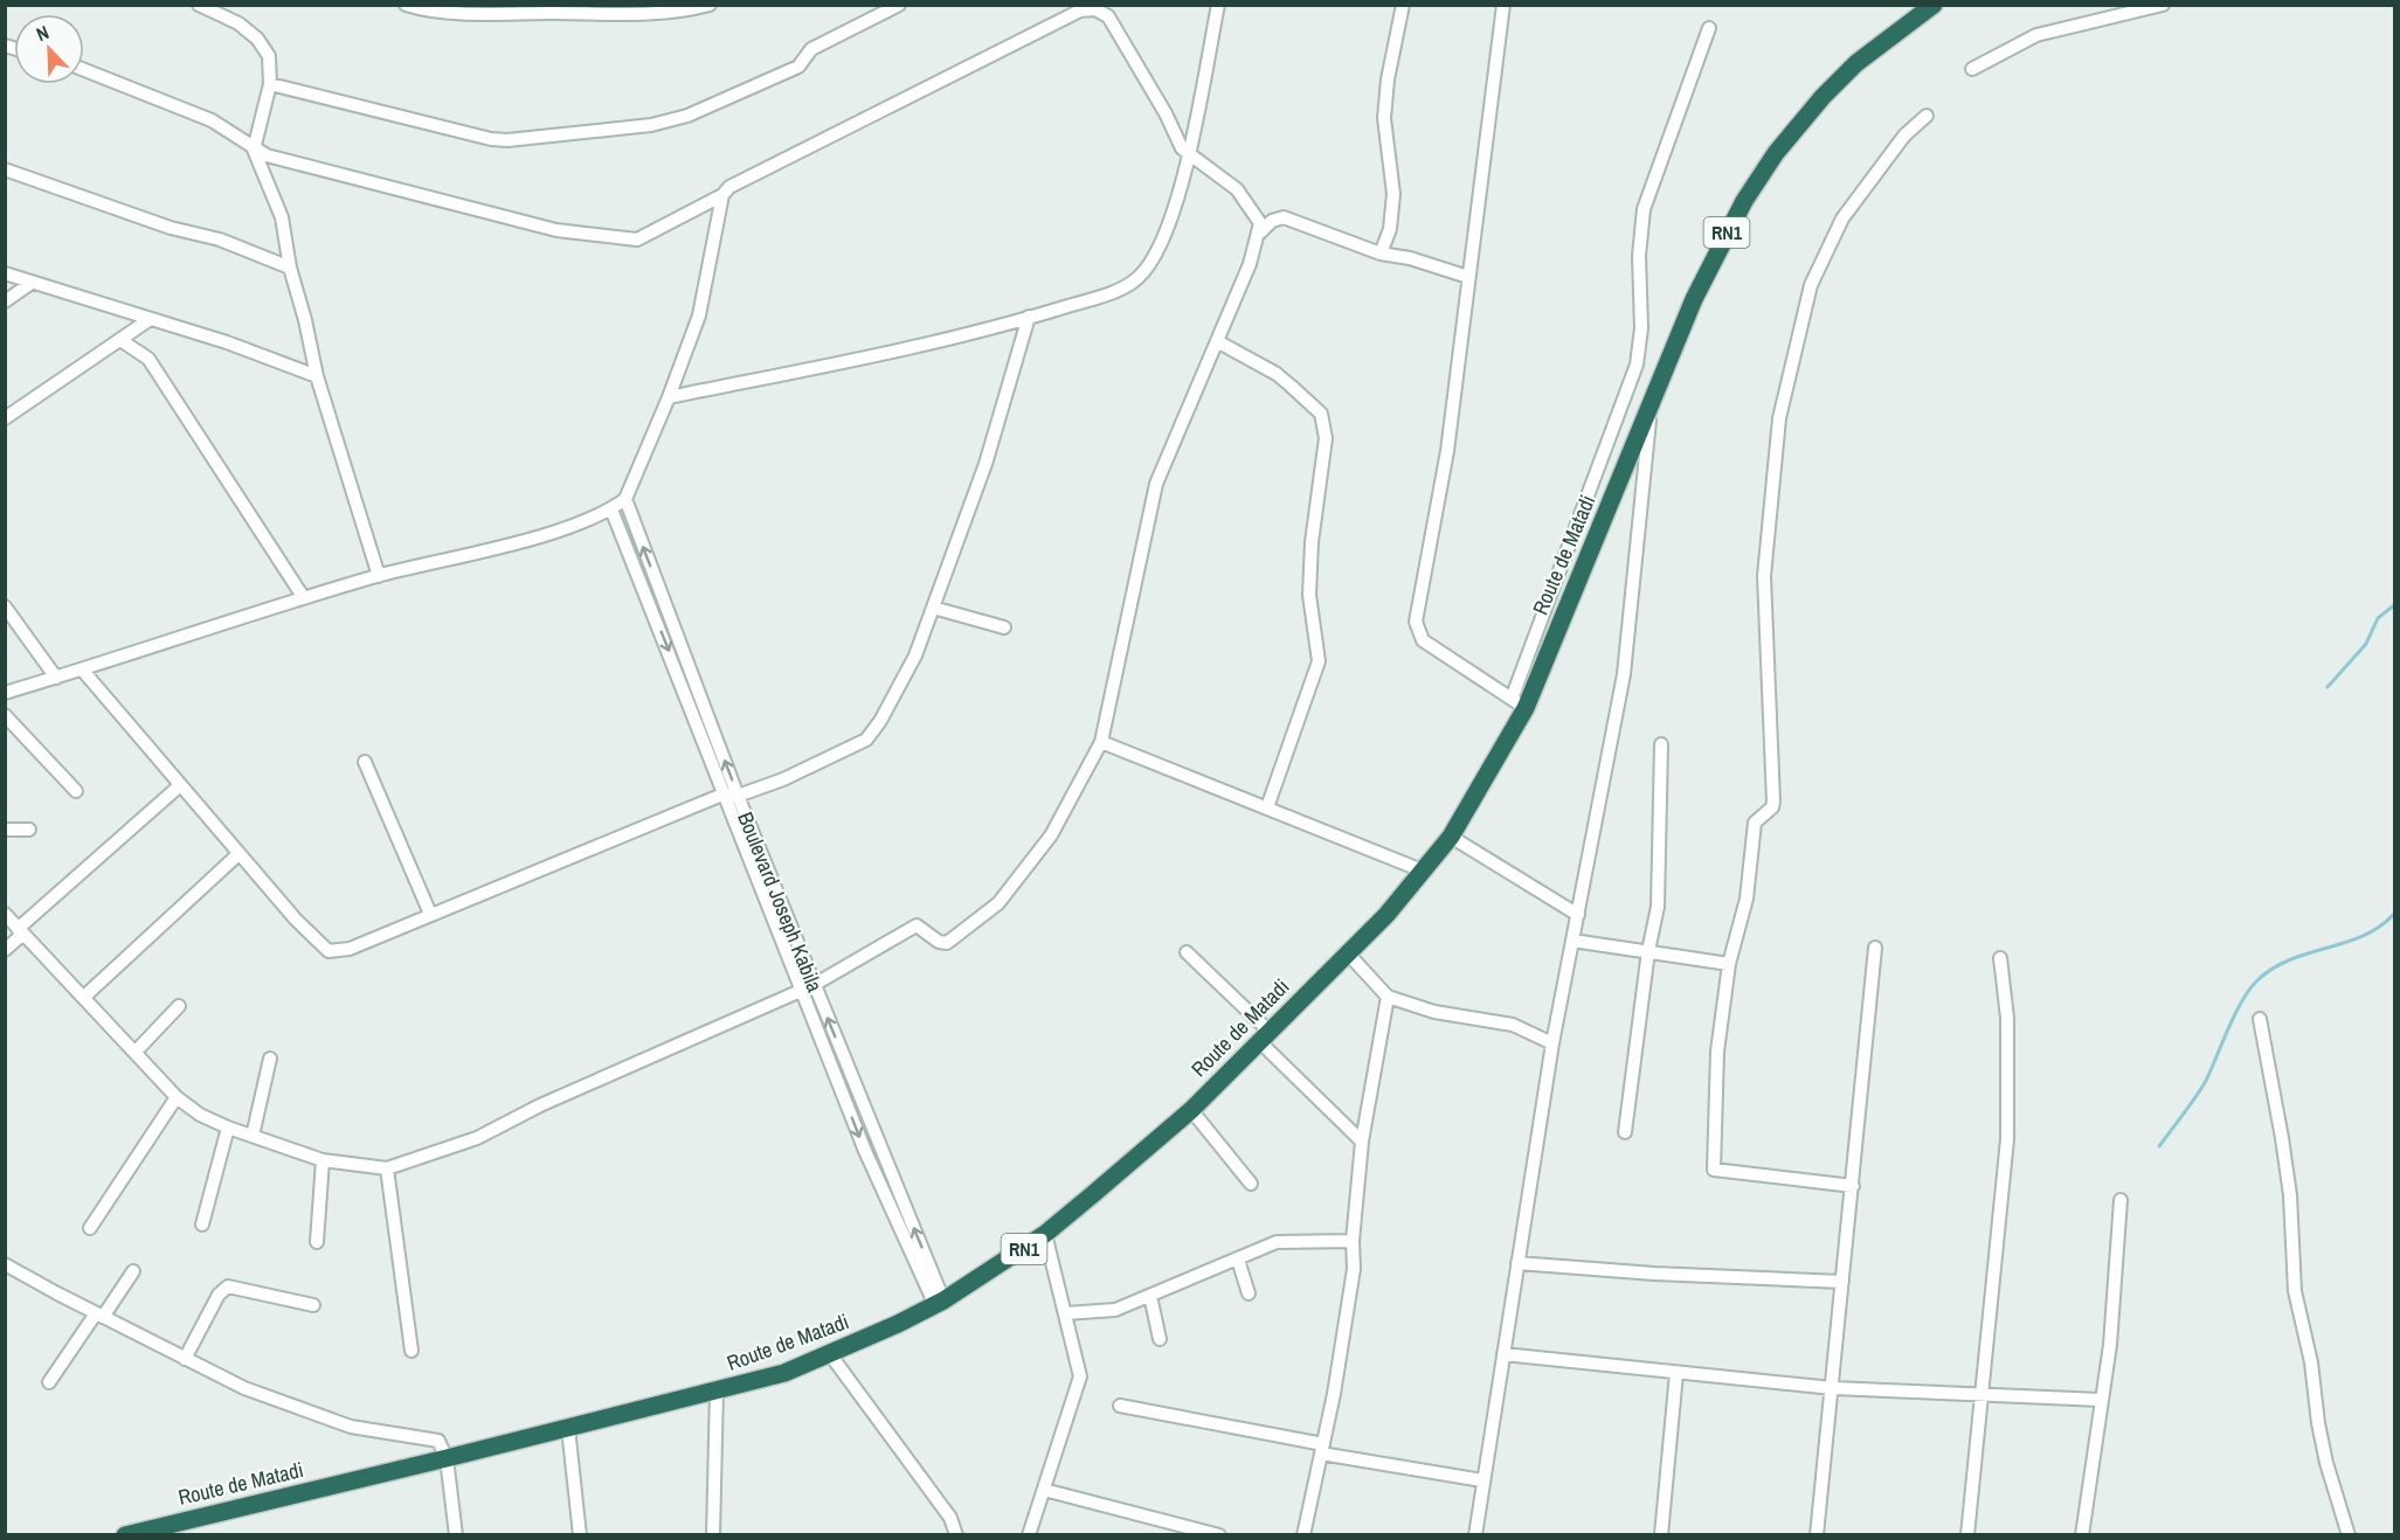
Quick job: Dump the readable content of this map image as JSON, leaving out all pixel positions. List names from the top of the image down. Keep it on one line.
{"streets":{"highway":["RN1","Route de Matadi"],"street":["Boulevard Joseph Kabila"]},"crossings":[["Route de Matadi","Boulevard Joseph Kabila"]],"north":"top left"}
